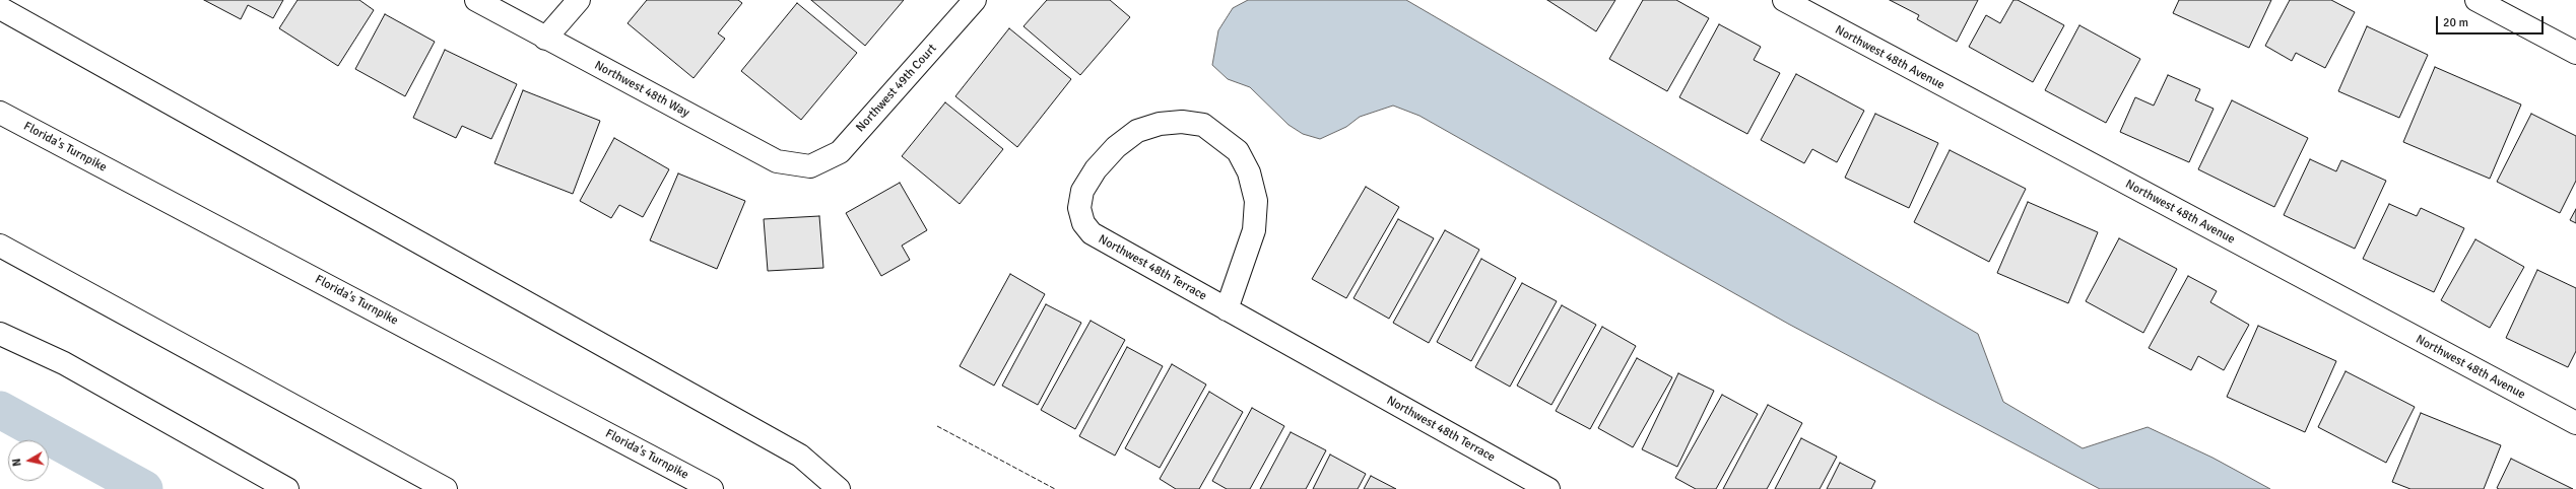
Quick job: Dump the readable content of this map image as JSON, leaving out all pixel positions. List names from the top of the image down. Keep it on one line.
{"streets":{"main road":["Northwest 48th Avenue","Northwest 49th Court","Northwest 48th Way","Florida's Turnpike","Northwest 48th Terrace"]},"crossings":[["Northwest 49th Court","Northwest 48th Way"]],"scale_bar":"20 m","north":"left"}
